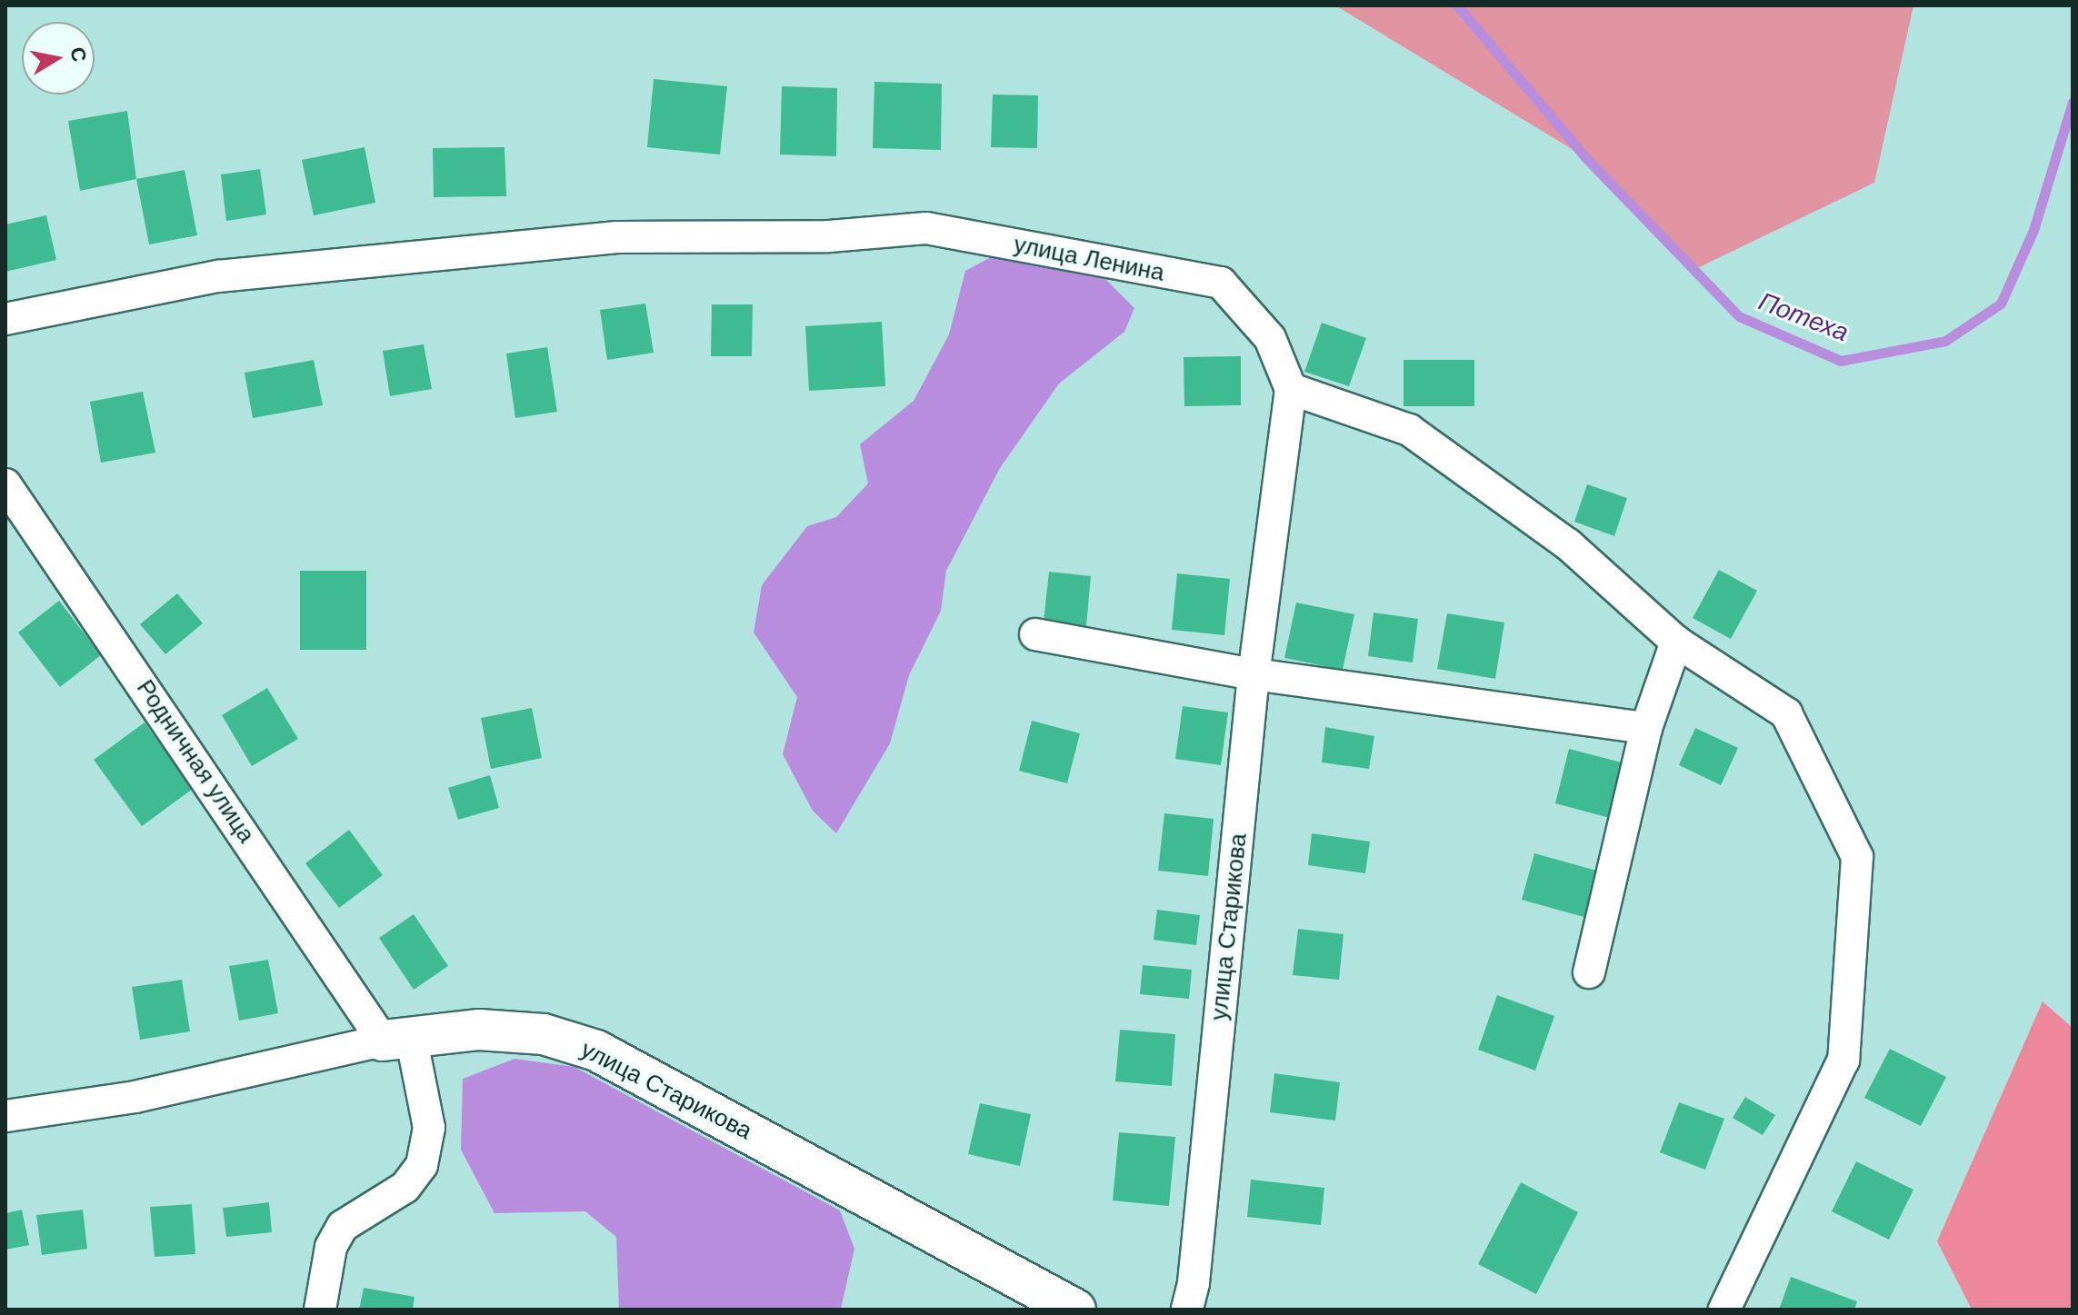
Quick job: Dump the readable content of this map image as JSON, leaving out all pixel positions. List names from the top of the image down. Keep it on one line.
{"streets":{"street":["улица Ленина","Родничная улица","улица Старикова"]},"crossings":[["улица Ленина","улица Старикова"],["Родничная улица","улица Старикова"]],"water":["Потеха"],"north":"right"}
